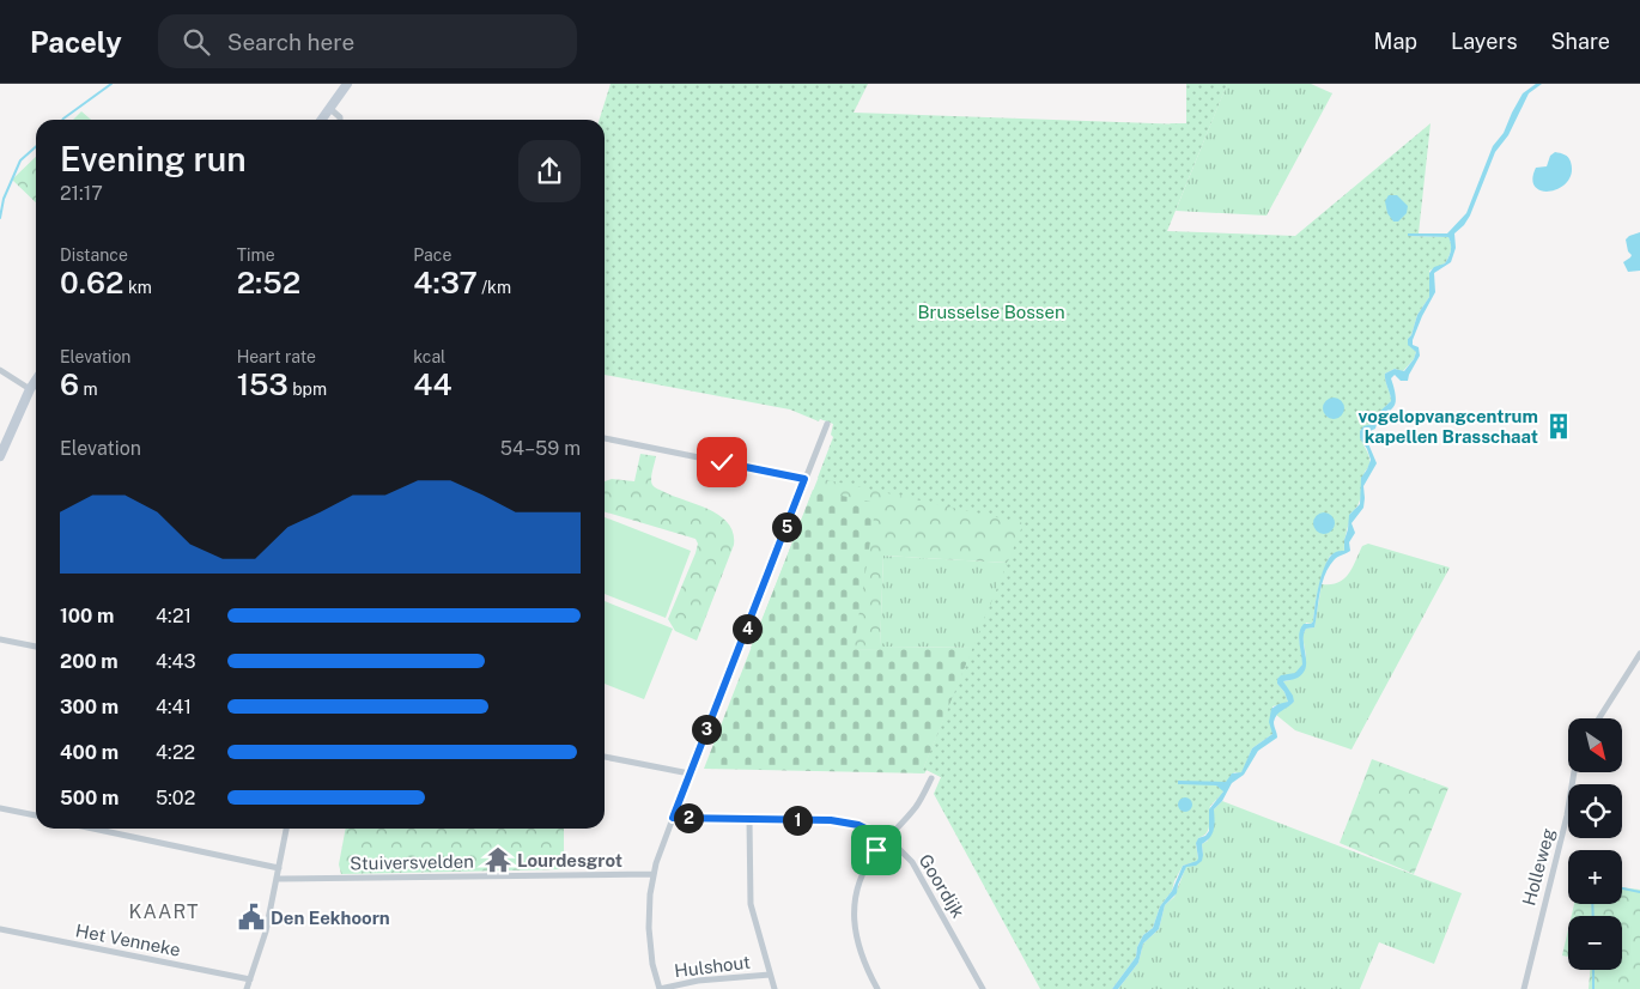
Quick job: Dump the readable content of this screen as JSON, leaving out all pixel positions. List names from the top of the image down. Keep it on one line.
{"streets":{"street":["Stuiversvelden","Holleweg","Goordijk","Het Venneke","Hulshout"]},"districts":["KAART"],"parks":["Brusselse Bossen"],"places":{"building":["vogelopvangcentrum kapellen Brasschaat"],"temple":["Lourdesgrot"],"public building":["Den Eekhoorn"]},"north":"bottom right","page":{"header":"Pacely","search":"Search here","nav":["Map","Layers","Share"],"heading":["Evening run","21:17"],"stats":[["Distance","0.62 km"],["Time","2:52"],["Pace","4:37 /km"],["Elevation","6 m"],["Heart rate","153 bpm"],["kcal","44"]],"chart":["Elevation","54–59 m"],"pins":["5","4","3","2","1"],"list":[{"name":"100 m","note":"4:21"},{"name":"200 m","note":"4:43"},{"name":"300 m","note":"4:41"},{"name":"400 m","note":"4:22"},{"name":"500 m","note":"5:02"}],"map_buttons":["+","−"]}}
